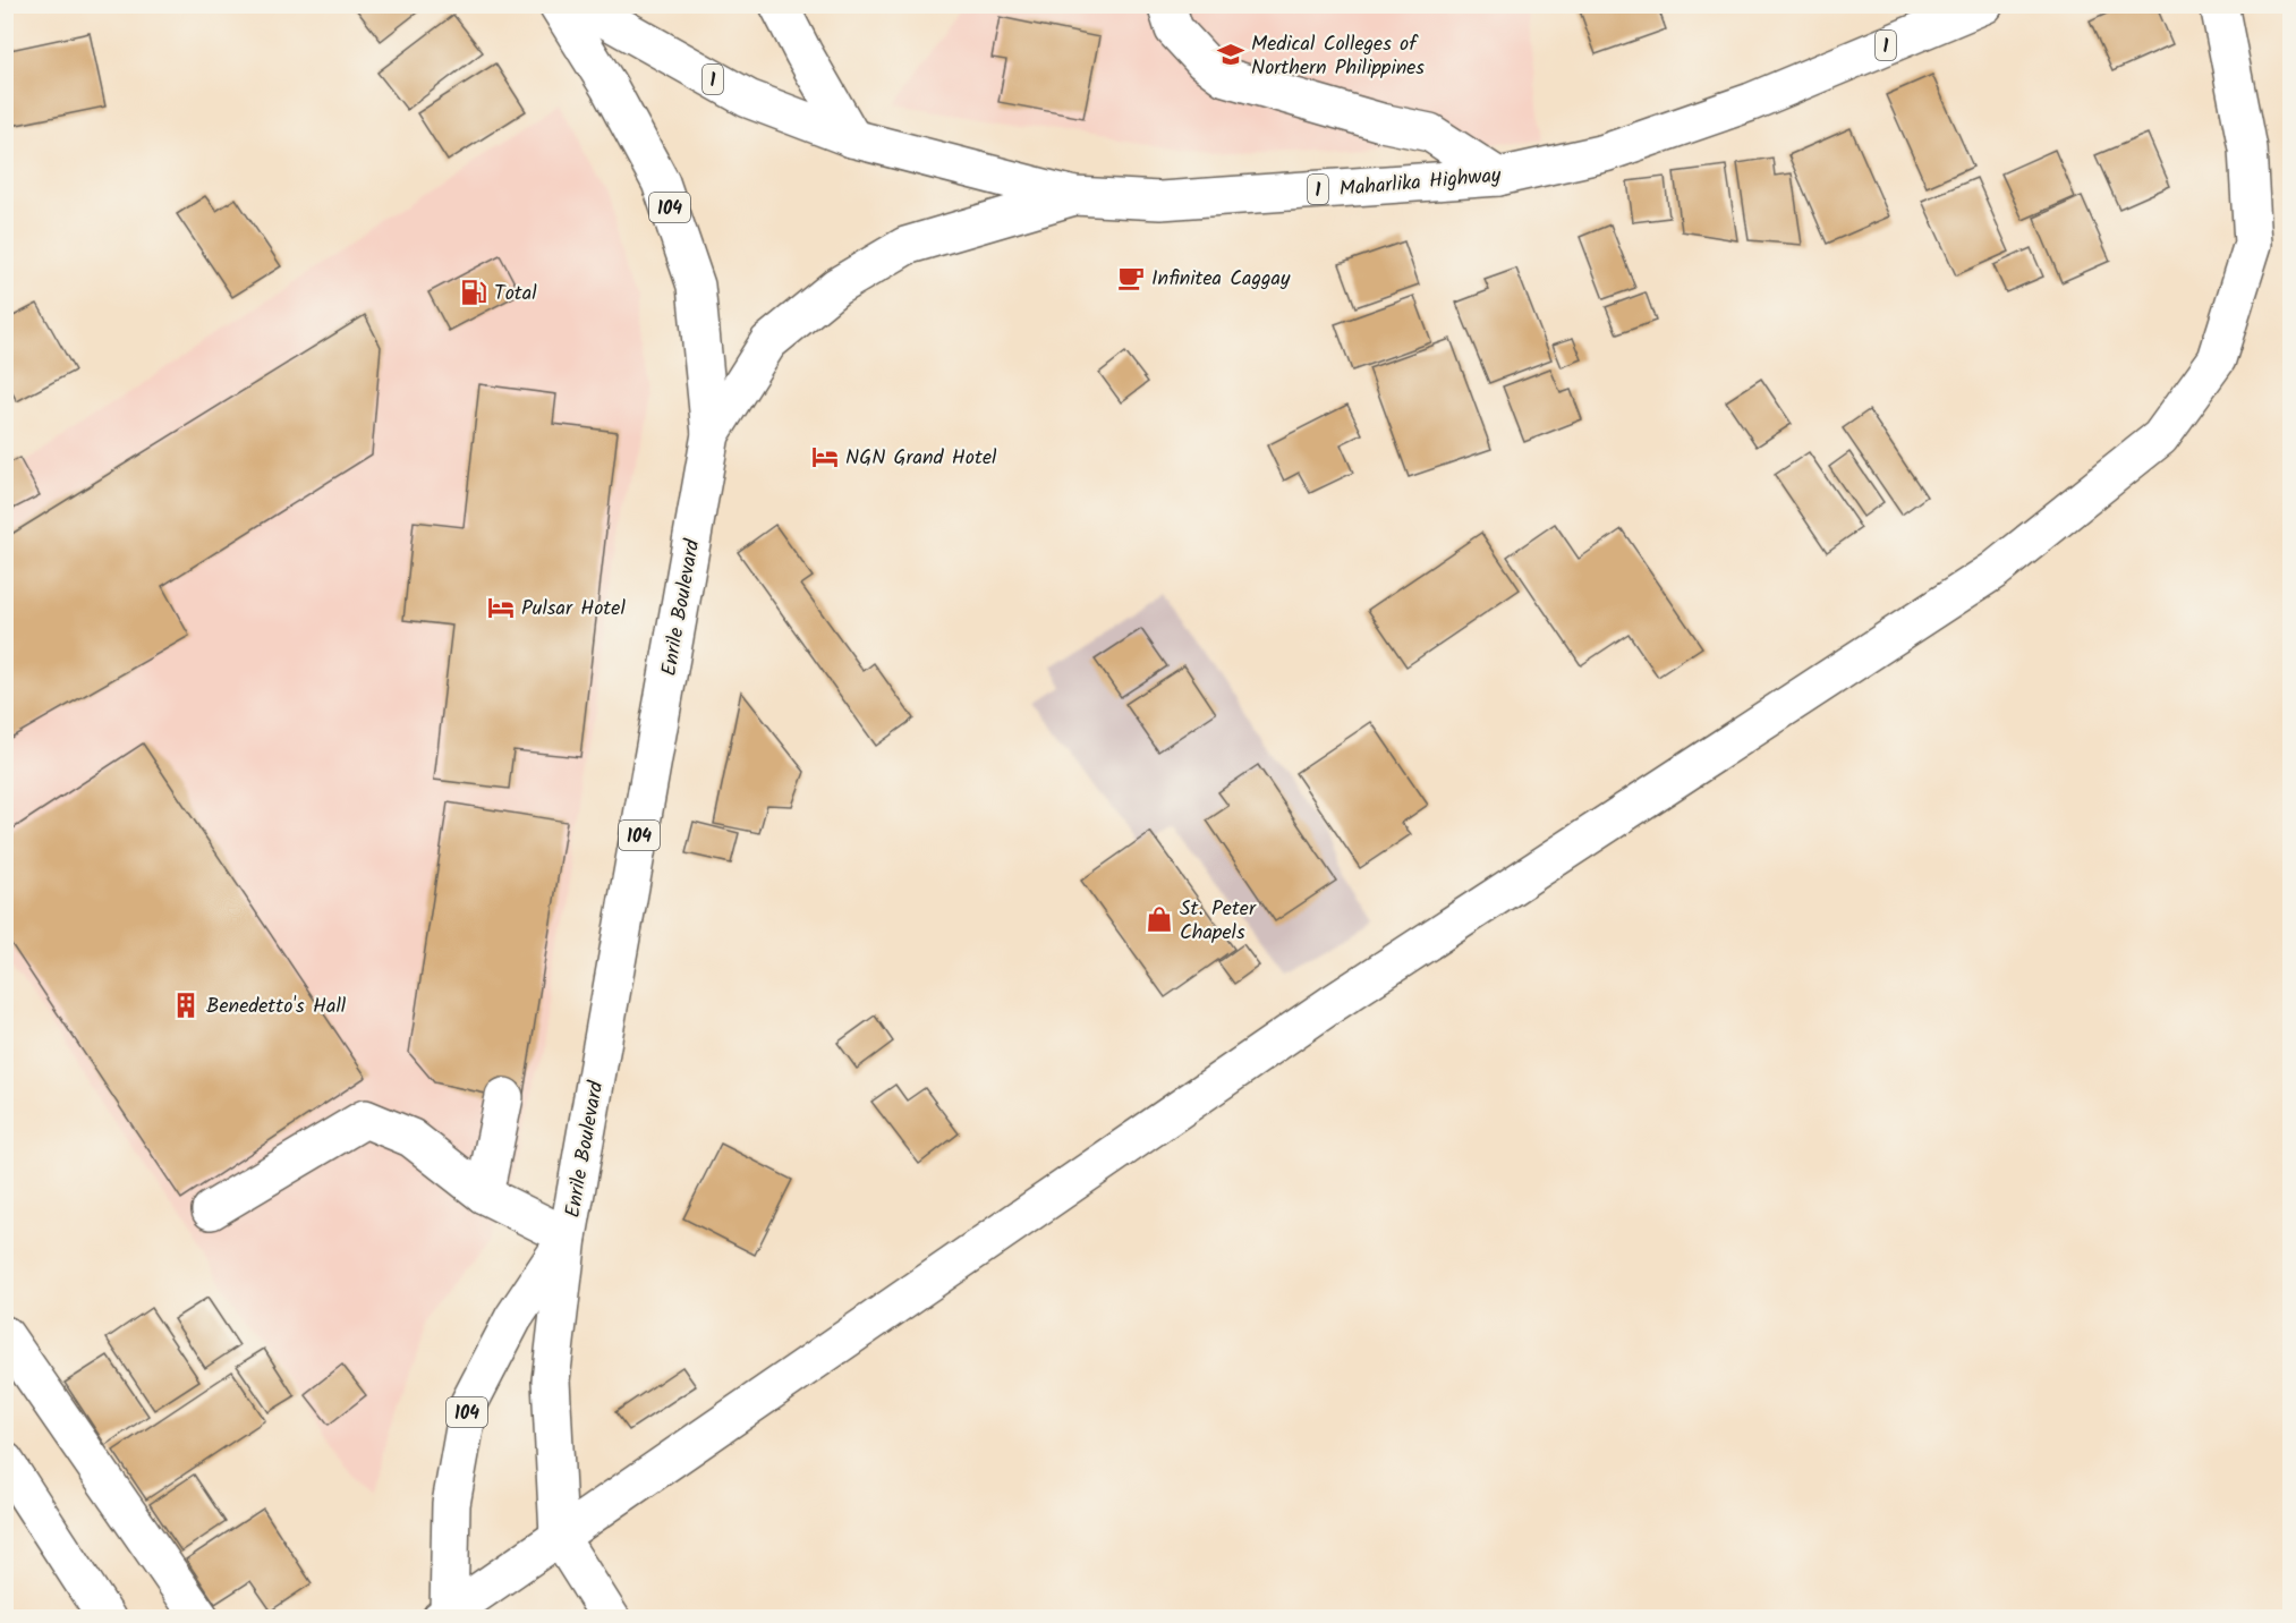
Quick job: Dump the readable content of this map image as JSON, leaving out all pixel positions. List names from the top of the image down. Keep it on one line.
{"streets":{"main road":["1","Maharlika Highway","104","Enrile Boulevard"]},"crossings":[["Maharlika Highway","104"],["104","Enrile Boulevard"]],"places":{"school or university":["Medical Colleges of Northern Philippines"],"cafe":["Infinitea Caggay"],"fuel station":["Total"],"hotel":["NGN Grand Hotel","Pulsar Hotel"],"shop":["St. Peter Chapels"],"building":["Benedetto's Hall"]}}
